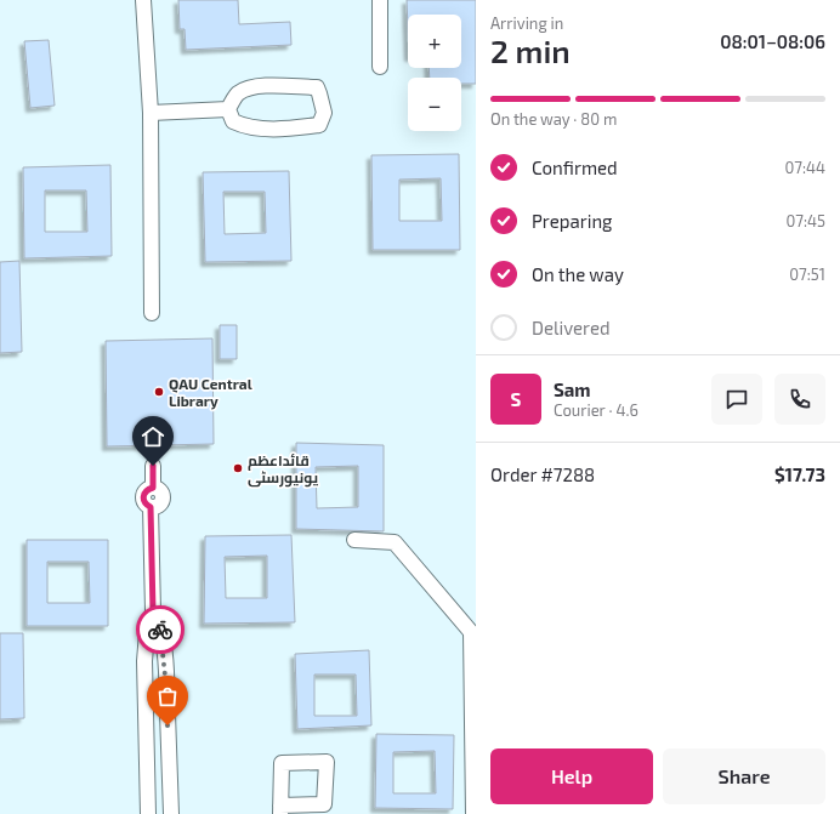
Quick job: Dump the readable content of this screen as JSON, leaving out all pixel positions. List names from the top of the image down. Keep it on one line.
{"places":["QAU Central Library","قائداعظم یونیورسٹی"],"page":{"heading":["2 min","Arriving in","08:01–08:06"],"panel":["Sam","Courier · 4.6","Order #7288","$17.73"],"map_buttons":["+","−"],"bar":"On the way · 80 m","list":[["Confirmed","07:44"],["Preparing","07:45"],["On the way","07:51"],"Delivered"],"round":"S","buttons":["Help","Share"]}}
